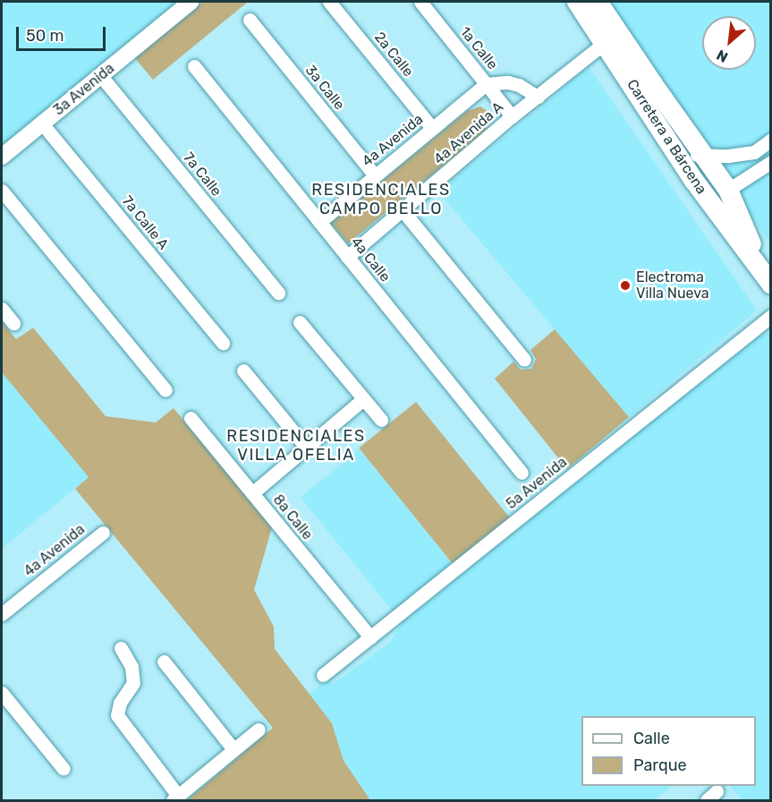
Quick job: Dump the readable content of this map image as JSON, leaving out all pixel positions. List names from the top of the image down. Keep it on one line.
{"streets":{"main road":["Carretera a Bárcena"],"street":["1a Calle","2a Calle","3a Calle","3a Avenida","4a Avenida A","4a Avenida","7a Calle","7a Calle A","4a Calle","5a Avenida","8a Calle"]},"crossings":[["1a Calle","4a Avenida A"],["1a Calle","4a Avenida"],["2a Calle","4a Avenida"],["3a Calle","4a Avenida"],["3a Avenida","7a Calle"],["3a Avenida","7a Calle A"],["4a Avenida A","Carretera a Bárcena"],["4a Avenida A","4a Avenida"],["4a Avenida A","4a Calle"],["4a Avenida","4a Calle"],["5a Avenida","8a Calle"]],"districts":["RESIDENCIALES CAMPO BELLO","RESIDENCIALES VILLA OFELIA"],"places":["Electroma Villa Nueva"],"legend":["Calle","Parque"],"scale_bar":"50 m","north":"bottom left"}
